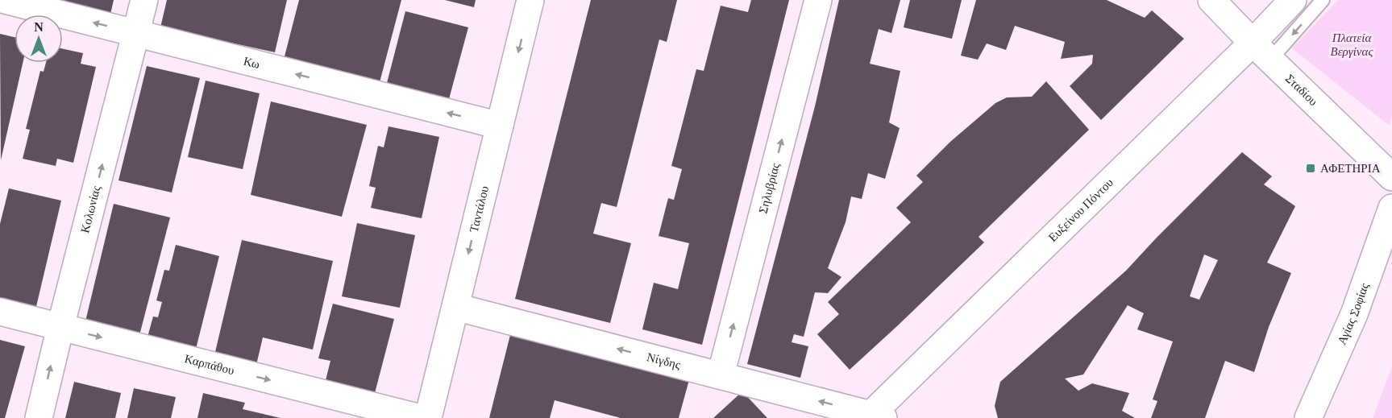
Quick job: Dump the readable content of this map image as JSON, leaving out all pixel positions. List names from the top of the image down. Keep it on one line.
{"streets":{"street":["Κω","Σταδίου","Σηλυβρίας","Κολωνίας","Ταντάλου","Ευξείνου Πόντου","Αγίας Σοφίας","Νίγδης","Καρπάθου"]},"crossings":[["Κω","Κολωνίας"],["Κω","Ταντάλου"],["Σταδίου","Ευξείνου Πόντου"],["Σηλυβρίας","Νίγδης"],["Κολωνίας","Καρπάθου"],["Ταντάλου","Νίγδης"],["Ευξείνου Πόντου","Νίγδης"]],"one_way":["Κω","Σηλυβρίας","Κολωνίας","Ταντάλου","Νίγδης","Καρπάθου"],"parks":["Πλατεία Βεργίνας"],"places":{"transit":["ΑΦΕΤΗΡΙΑ"]},"north":"top"}
